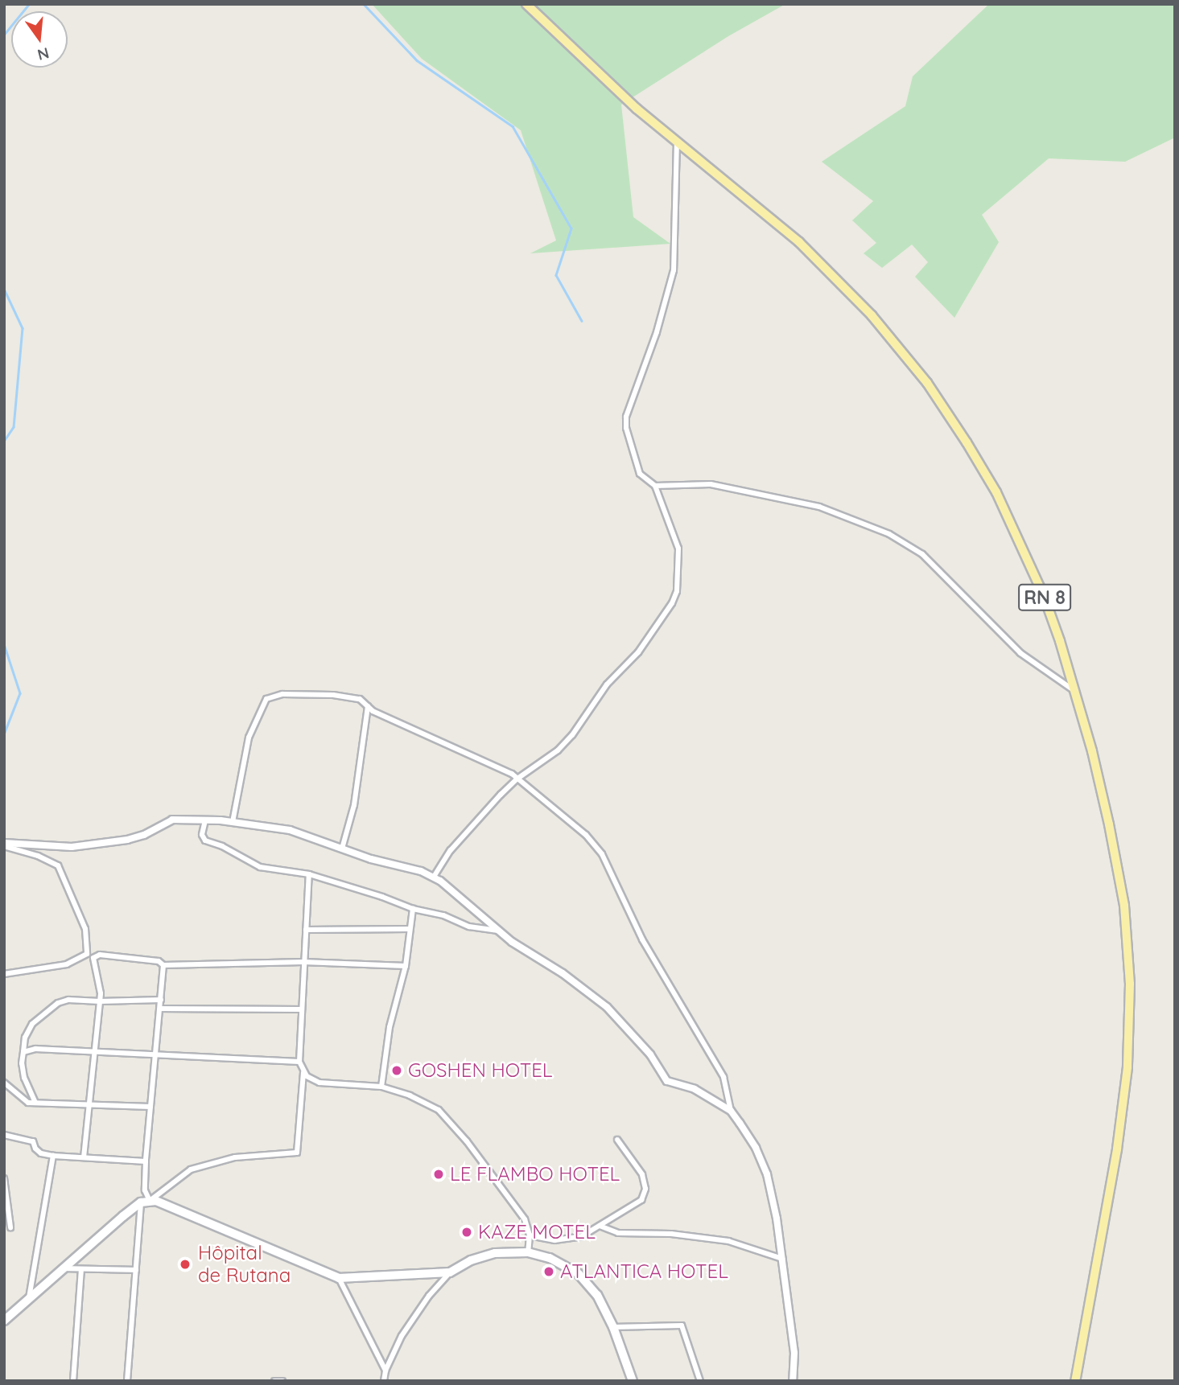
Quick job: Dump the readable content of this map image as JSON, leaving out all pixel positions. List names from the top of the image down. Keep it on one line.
{"streets":{"main road":["RN 8"]},"places":["GOSHEN HOTEL","LE FLAMBO HOTEL","KAZE MOTEL","Hôpital de Rutana","ATLANTICA HOTEL"],"north":"bottom"}
